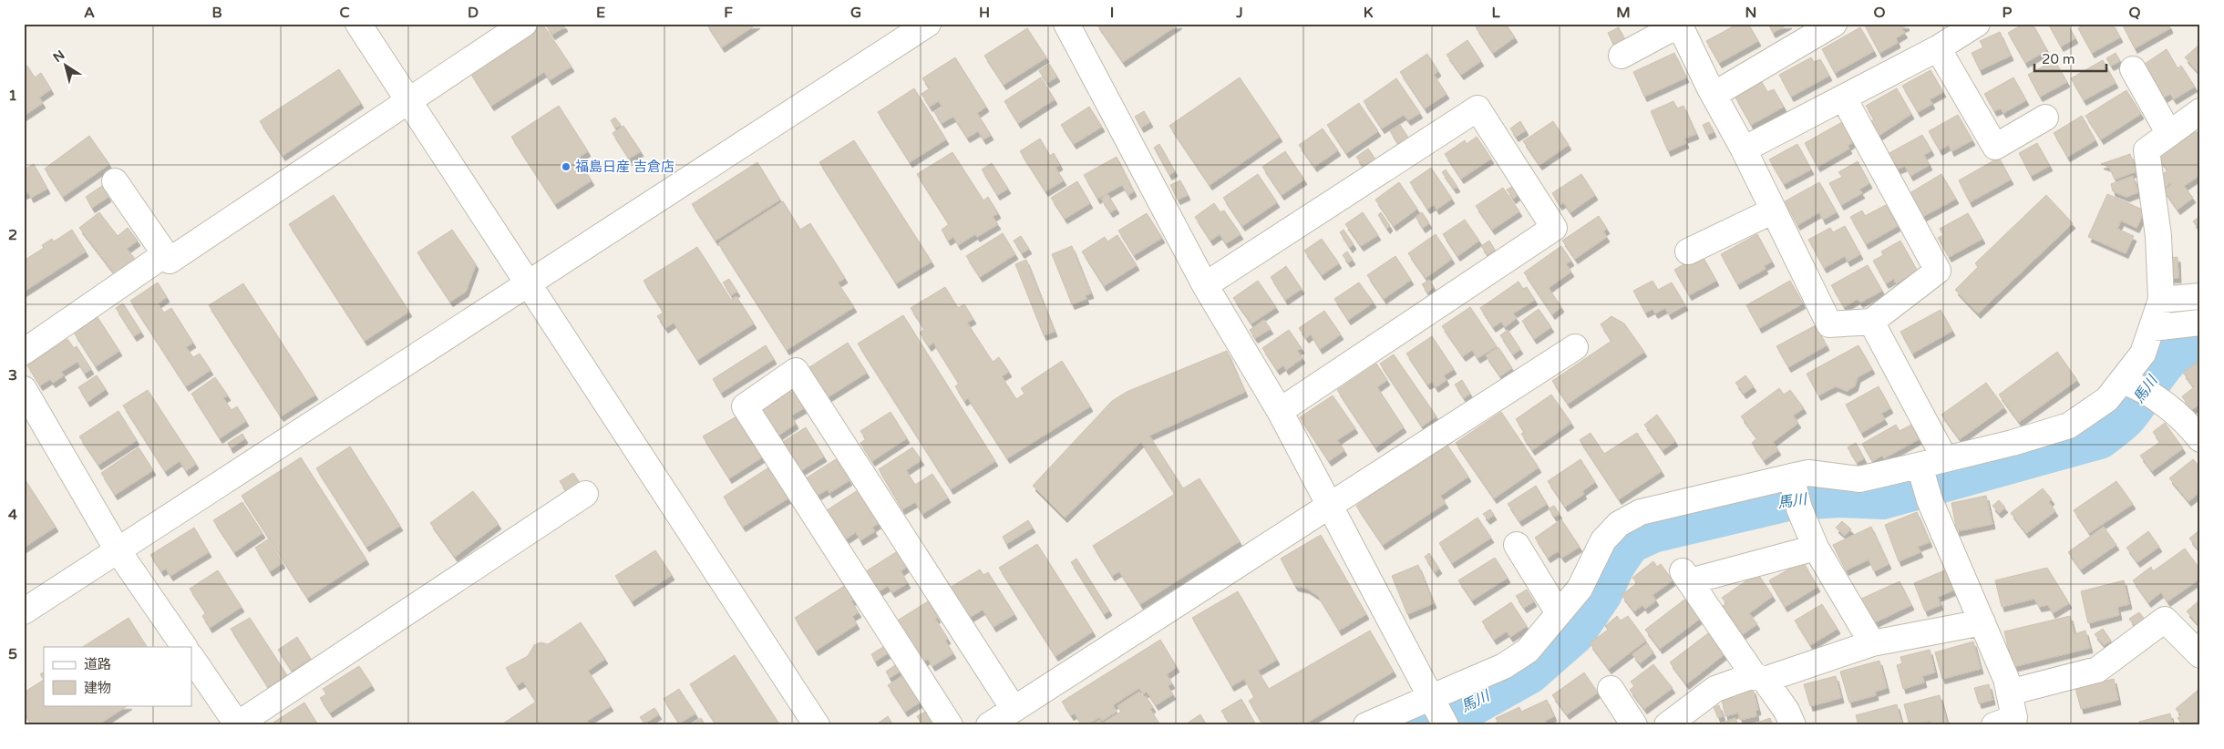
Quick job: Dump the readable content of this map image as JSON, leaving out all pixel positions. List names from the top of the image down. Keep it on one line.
{"water":["馬川"],"places":["福島日産 吉倉店"],"legend":["道路","建物"],"scale_bar":"20 m","north":"top left","grid":{"columns":["A","B","C","D","E","F","G","H","I","J","K","L","M","N","O","P","Q"],"rows":["1","2","3","4","5"]}}
